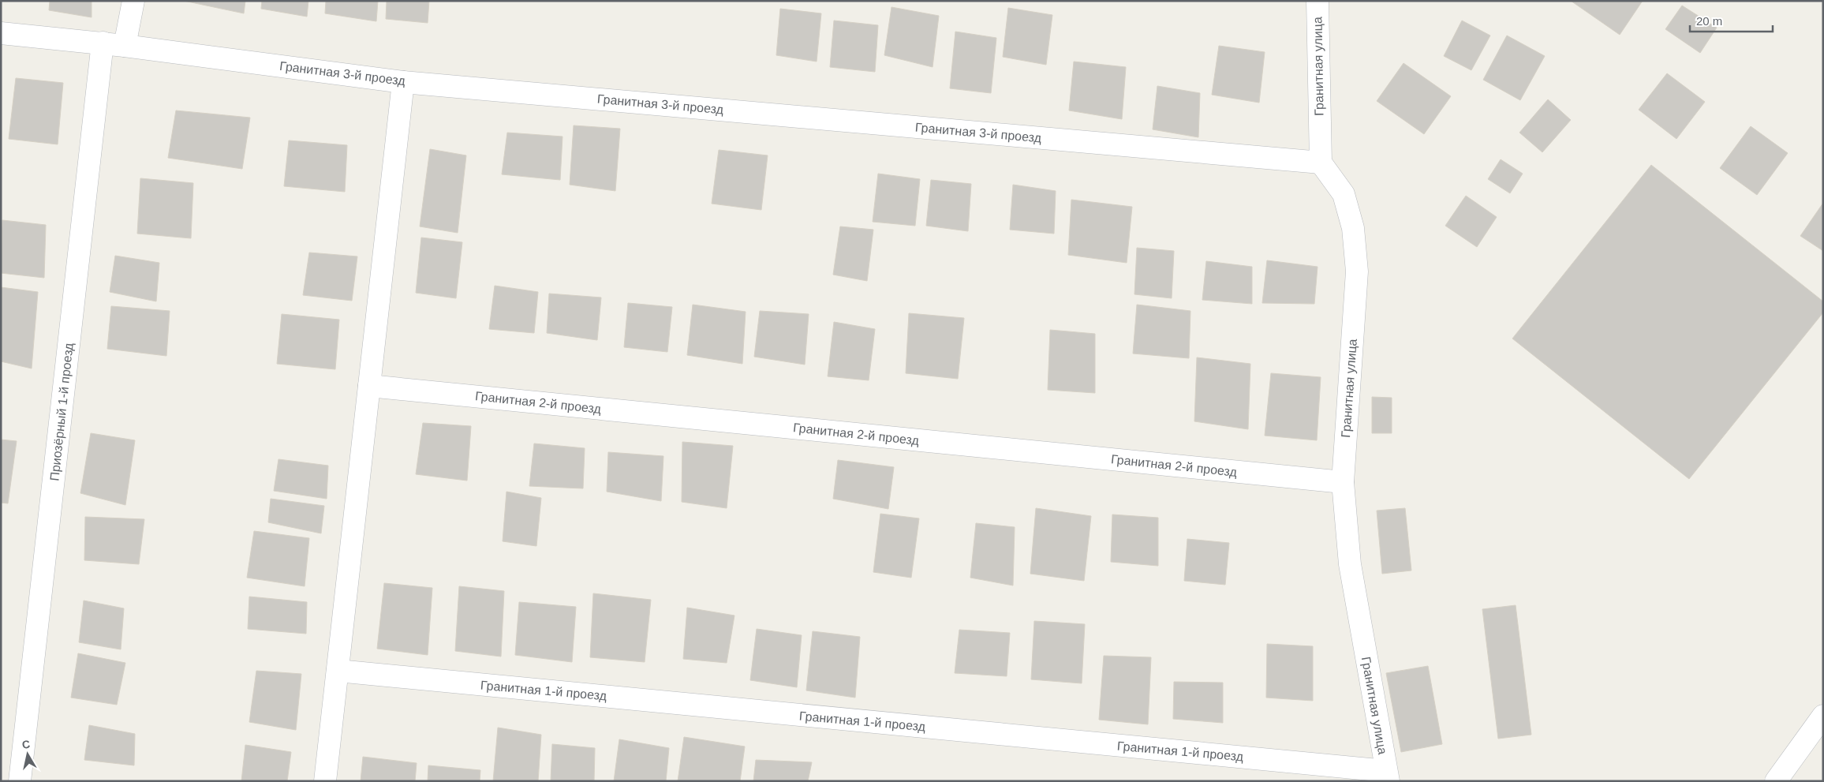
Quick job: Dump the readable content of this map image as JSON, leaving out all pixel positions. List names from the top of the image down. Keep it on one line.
{"streets":{"street":["Гранитная улица","Гранитная 3-й проезд","Гранитная 2-й проезд","Приозёрный 1-й проезд","Гранитная 1-й проезд"]},"crossings":[["Гранитная улица","Гранитная 3-й проезд"],["Гранитная улица","Гранитная 2-й проезд"],["Гранитная улица","Гранитная 1-й проезд"],["Гранитная 3-й проезд","Приозёрный 1-й проезд"]],"scale_bar":"20 m","north":"top"}
